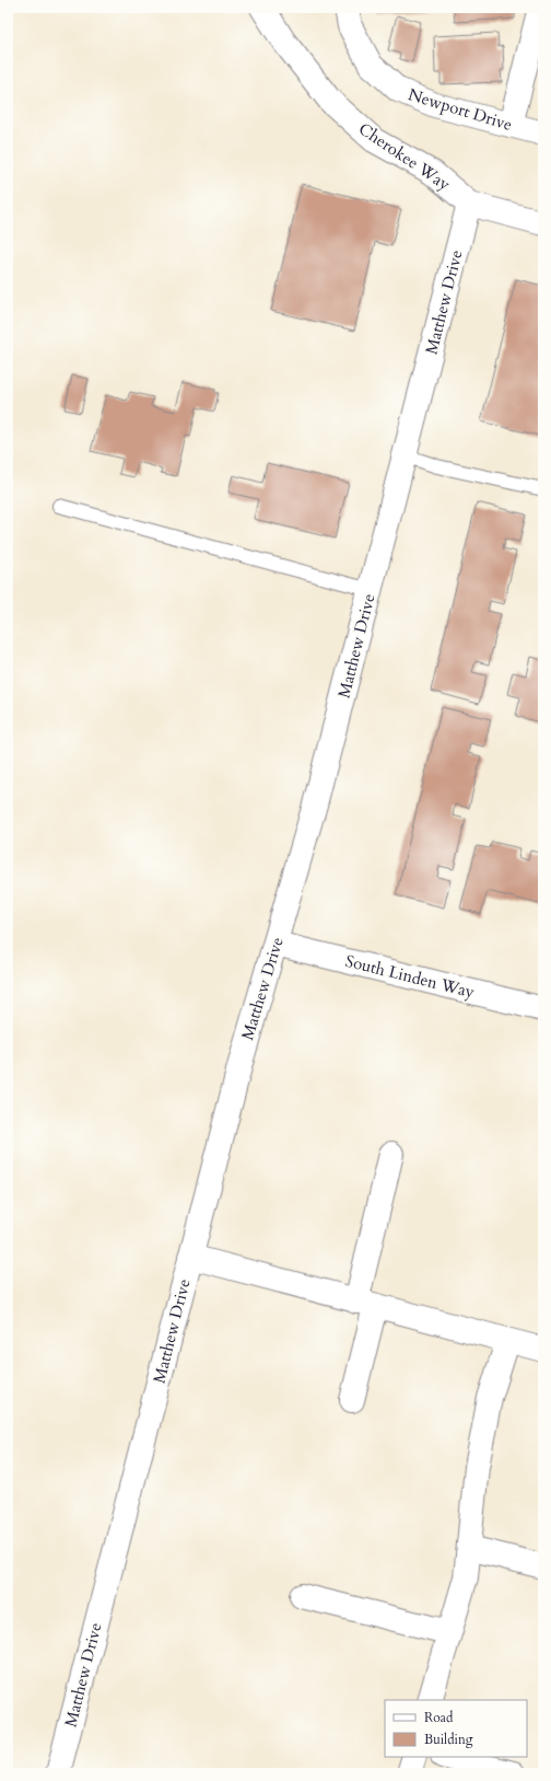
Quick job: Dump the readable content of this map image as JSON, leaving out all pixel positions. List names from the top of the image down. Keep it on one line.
{"streets":{"street":["Newport Drive","Cherokee Way","Matthew Drive","South Linden Way"]},"crossings":[["Cherokee Way","Matthew Drive"],["Matthew Drive","South Linden Way"]],"legend":["Road","Building"]}
